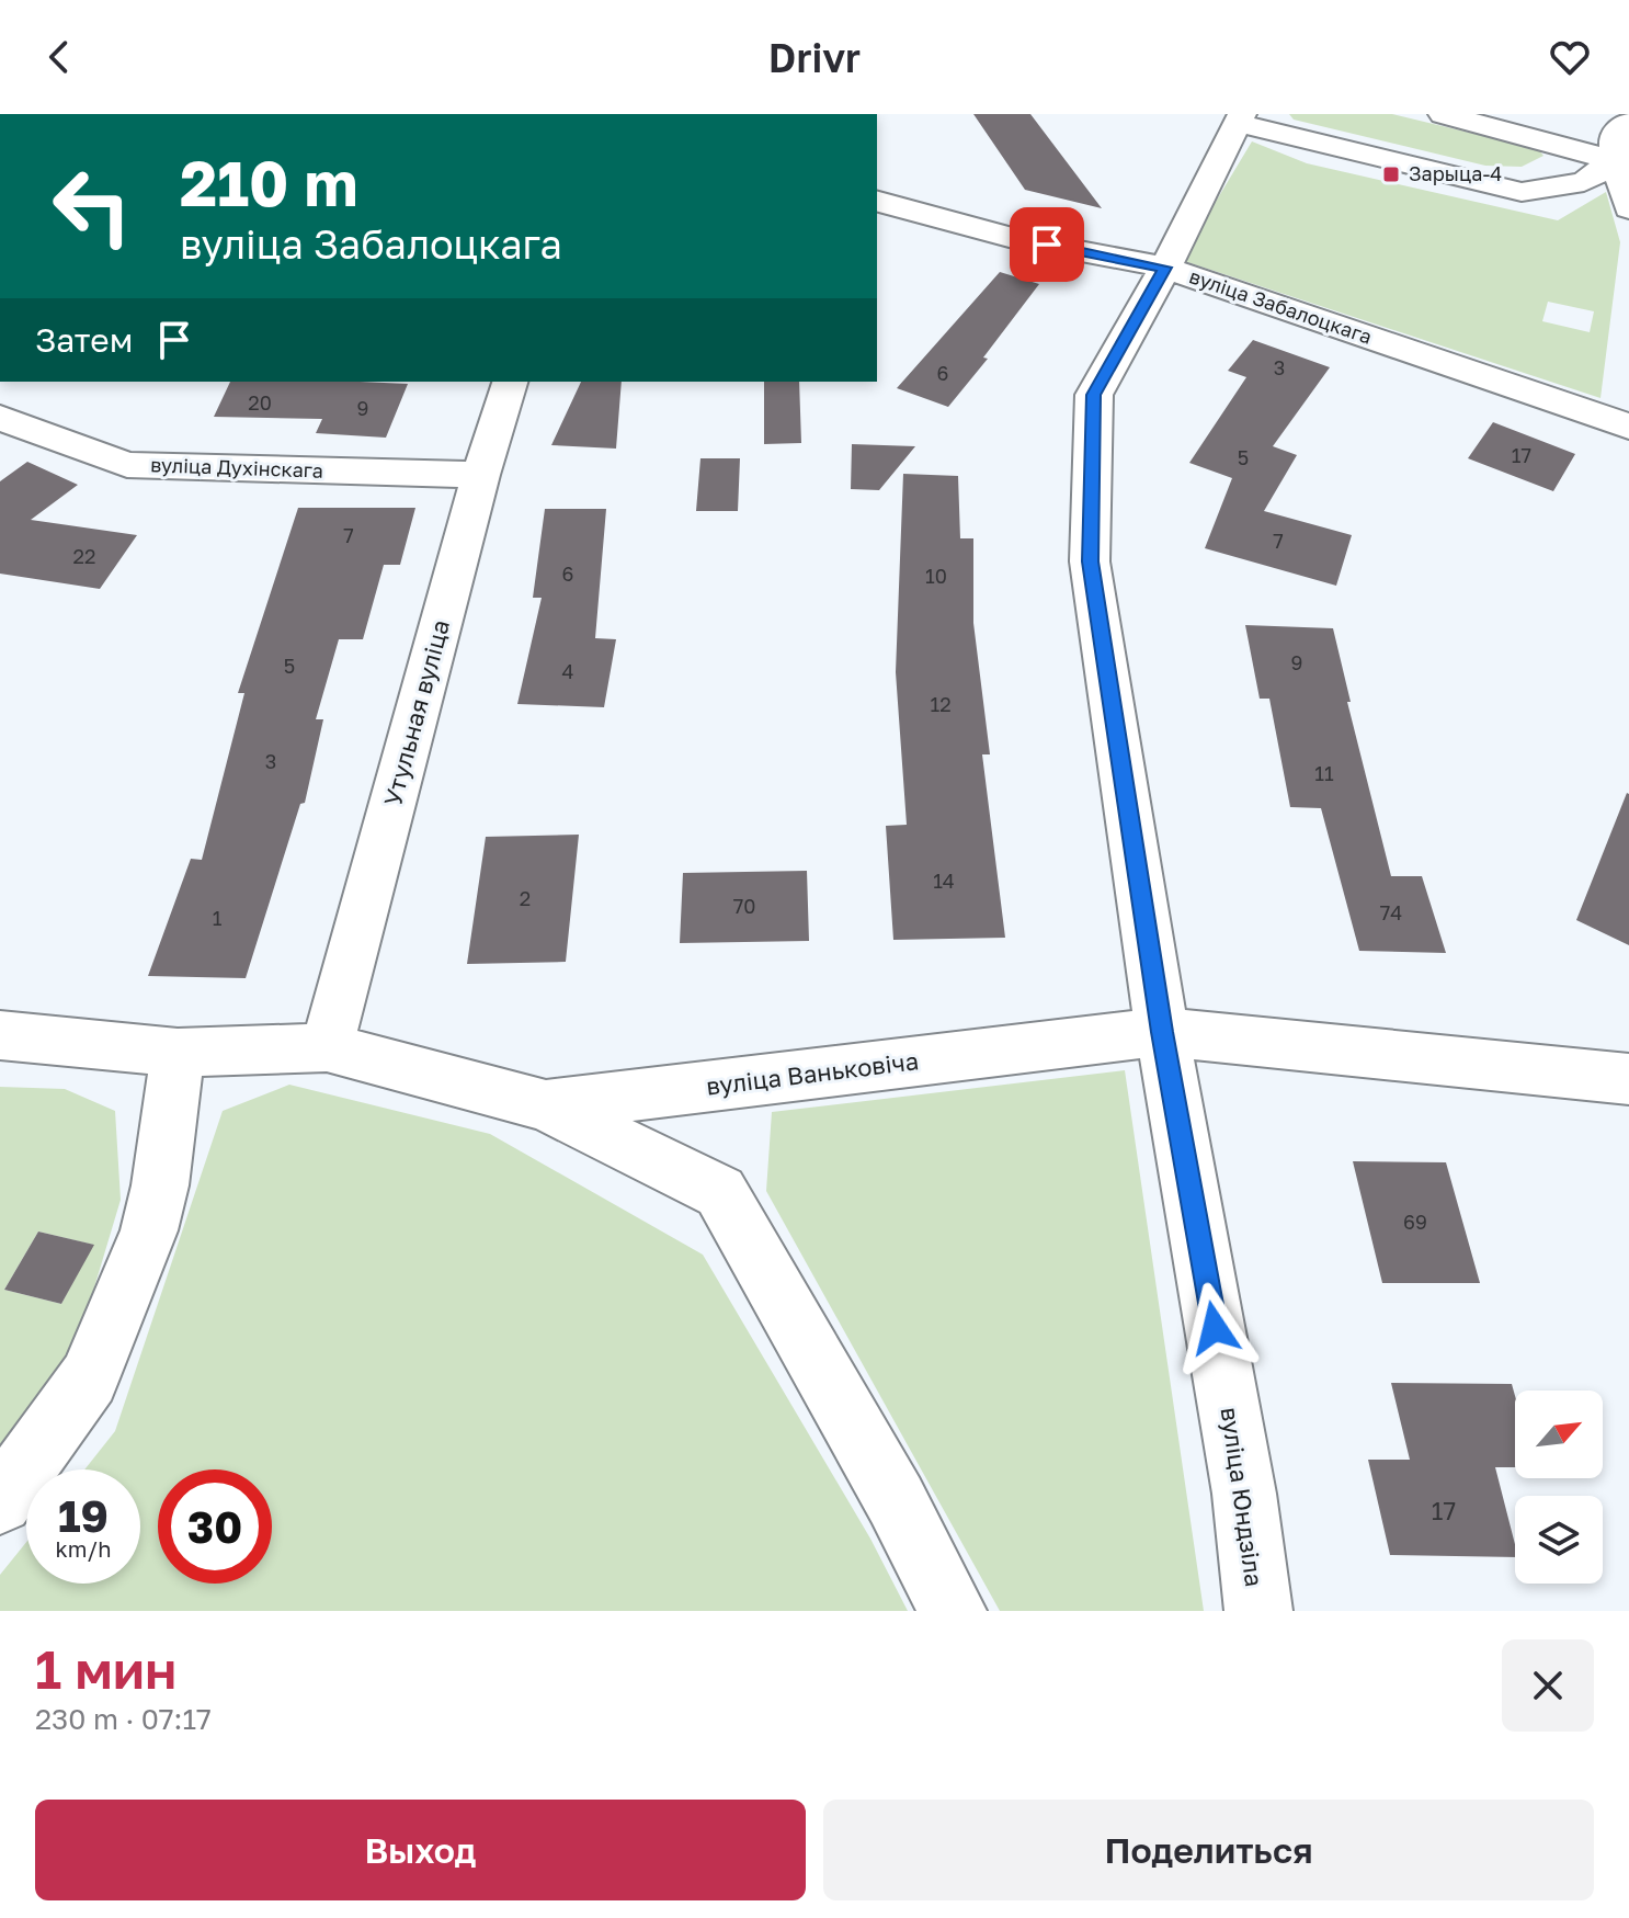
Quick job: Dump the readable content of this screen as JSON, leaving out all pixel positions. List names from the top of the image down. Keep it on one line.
{"streets":{"street":["вуліца Забалоцкага","вуліца Духінскага","Утульная вуліца","вуліца Ваньковіча","вуліца Юндзіла"]},"crossings":[["вуліца Забалоцкага","вуліца Юндзіла"],["вуліца Духінскага","Утульная вуліца"],["Утульная вуліца","вуліца Ваньковіча"],["вуліца Ваньковіча","вуліца Юндзіла"]],"places":{"transit":["Зарыца-4"]},"house_numbers":["3","6","20","9","17","5","7","7","22","6","10","9","5","4","12","3","11","14","2","70","74","1","69","17"],"north":"top right","page":{"header":"Drivr","turn":["210 m","вуліца Забалоцкага"],"then":"Затем","speed":"19 km/h","limit":"30","heading":["1 мин","230 m · 07:17"],"buttons":["Выход","Поделиться"]}}
